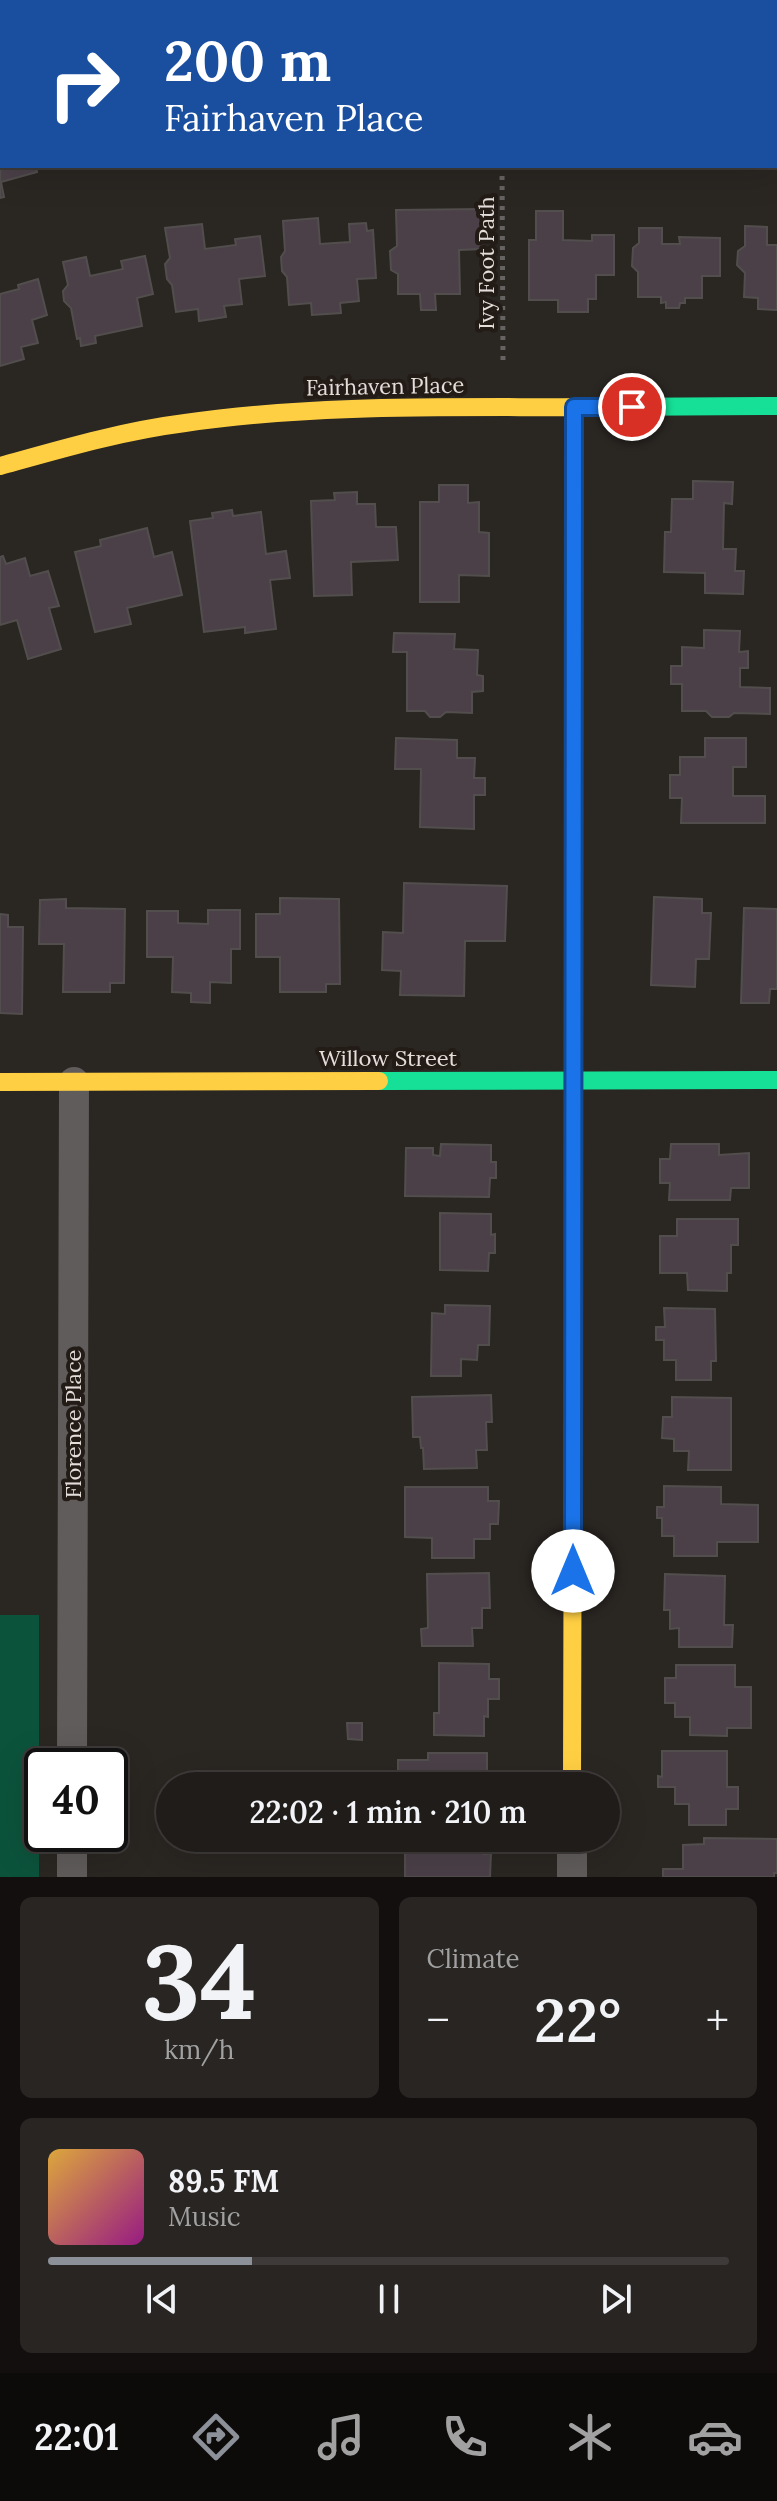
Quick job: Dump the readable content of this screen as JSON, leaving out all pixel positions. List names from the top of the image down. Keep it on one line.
{"streets":{"street":["Fairhaven Place","Willow Street","Florence Place"],"path":["Ivy Foot Path"]},"crossings":[["Willow Street","Florence Place"]],"page":{"turn":["200 m","Fairhaven Place"],"limit":"40","trip":"22:02 · 1 min · 210 m","tile":[["34","km/h"],"Climate"],"heat":["−","22°","+"],"song":["89.5 FM","Music"],"tabs":"22:01"}}
